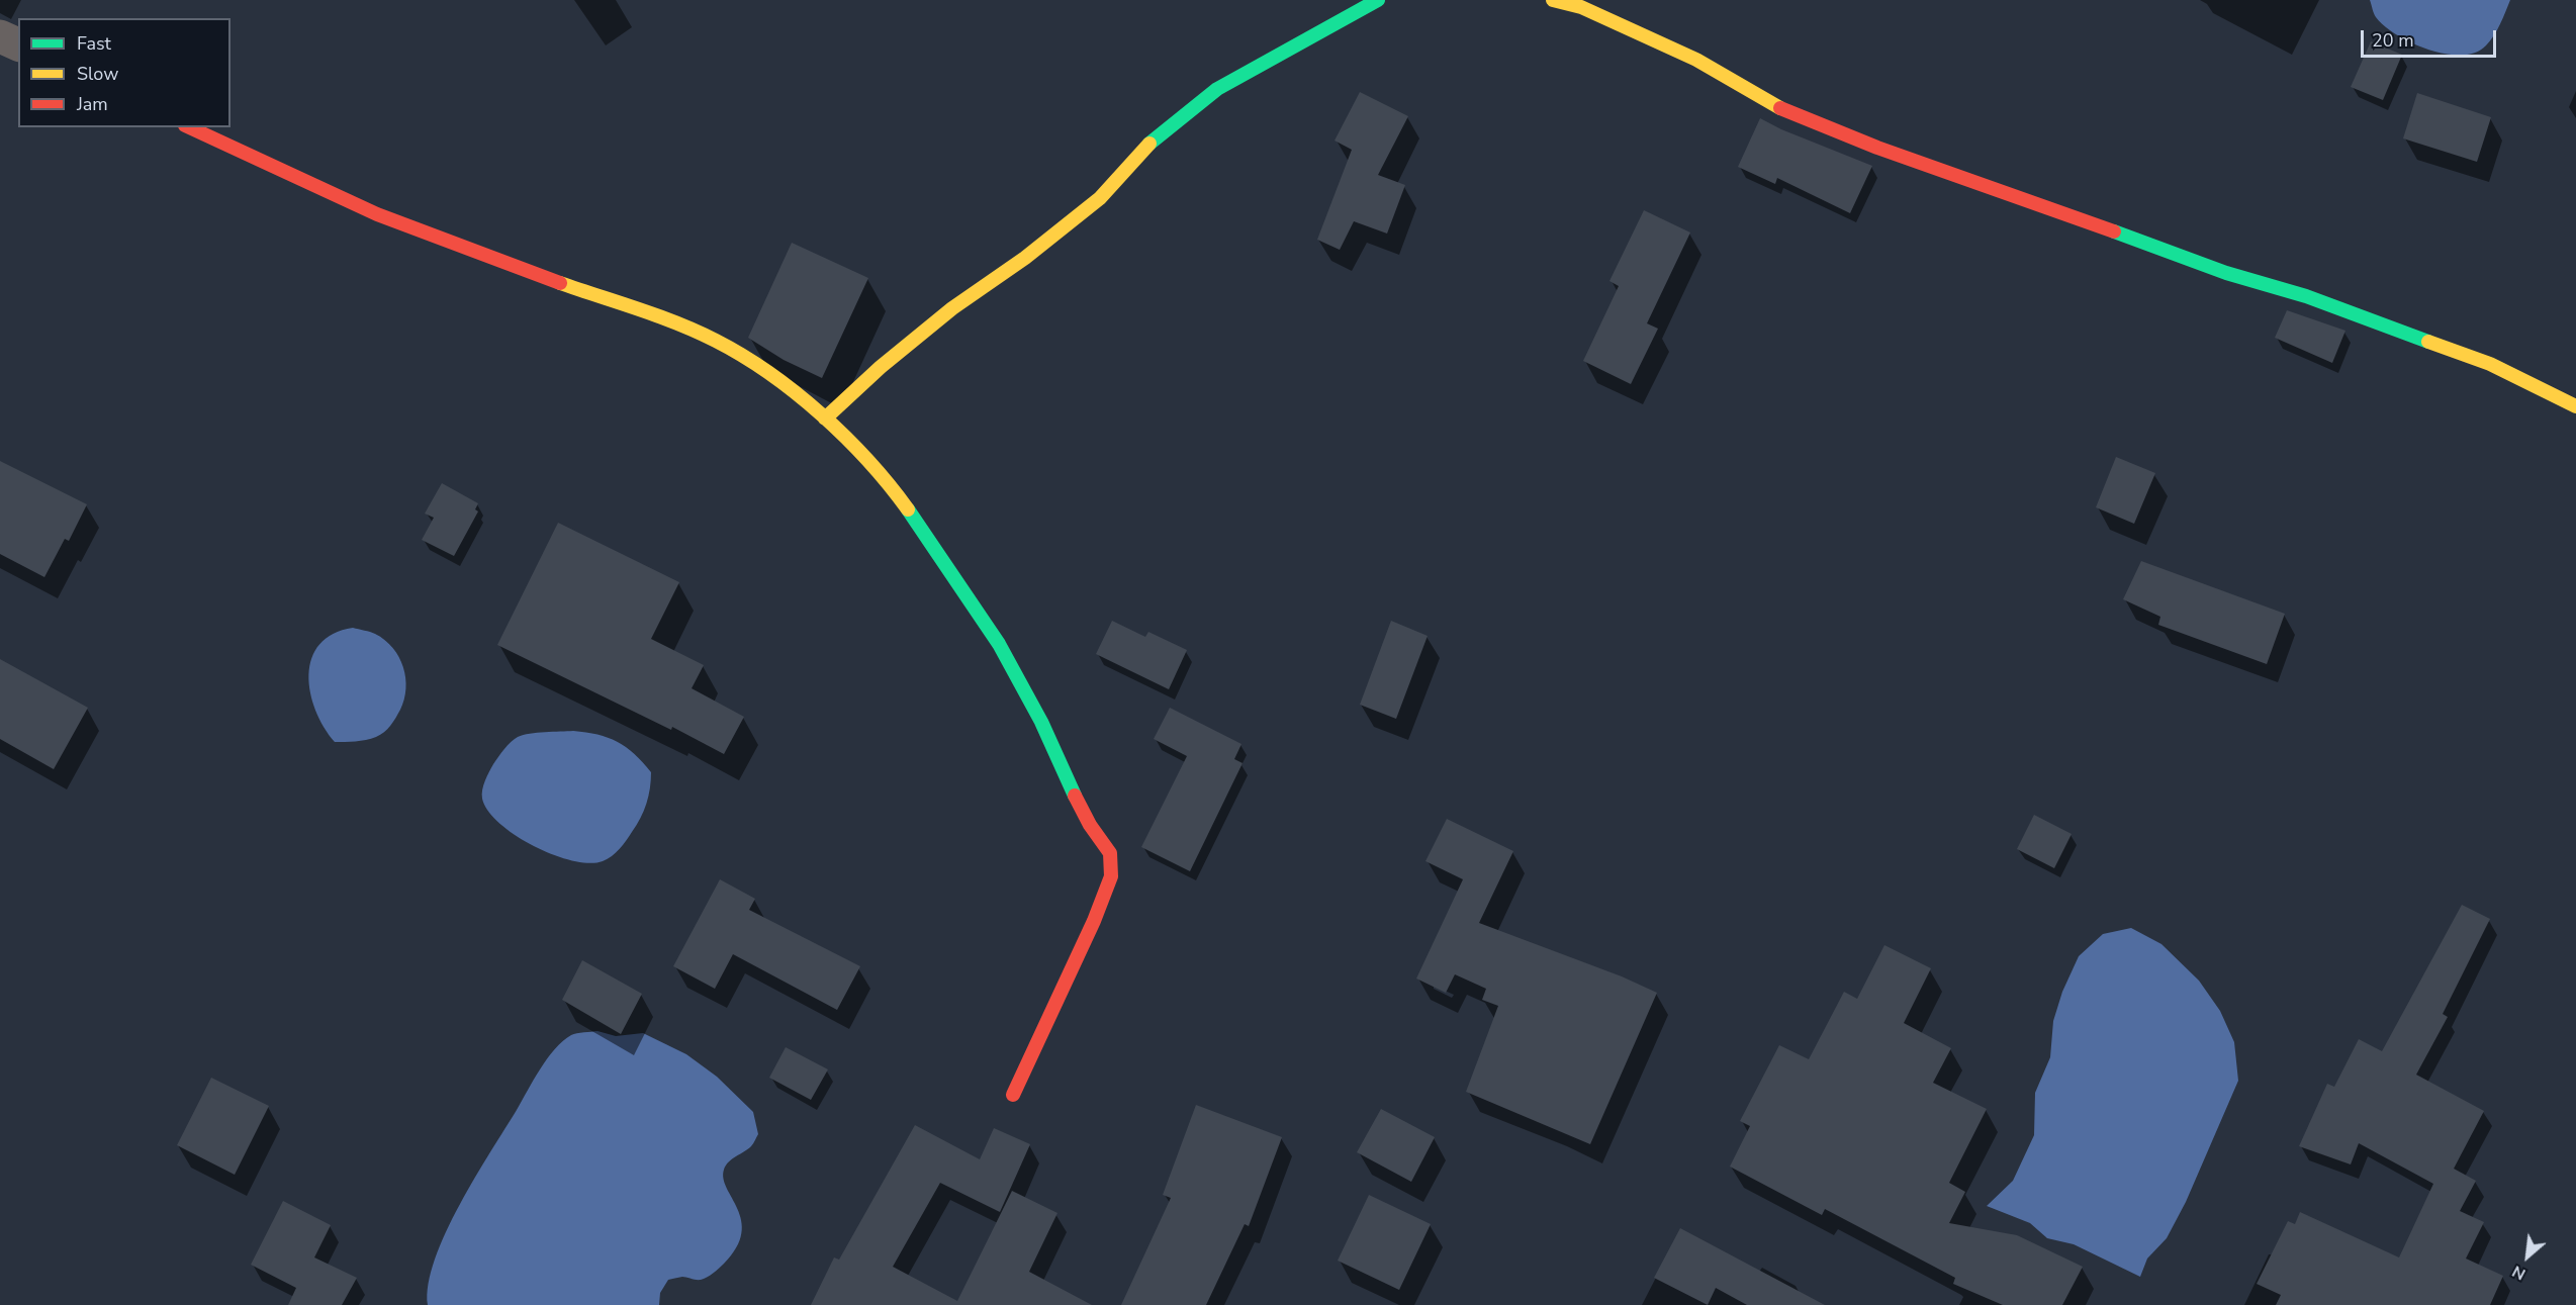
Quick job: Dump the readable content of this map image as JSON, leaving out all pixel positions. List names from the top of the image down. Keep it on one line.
{"legend":["Fast","Slow","Jam"],"scale_bar":"20 m","north":"bottom left"}
